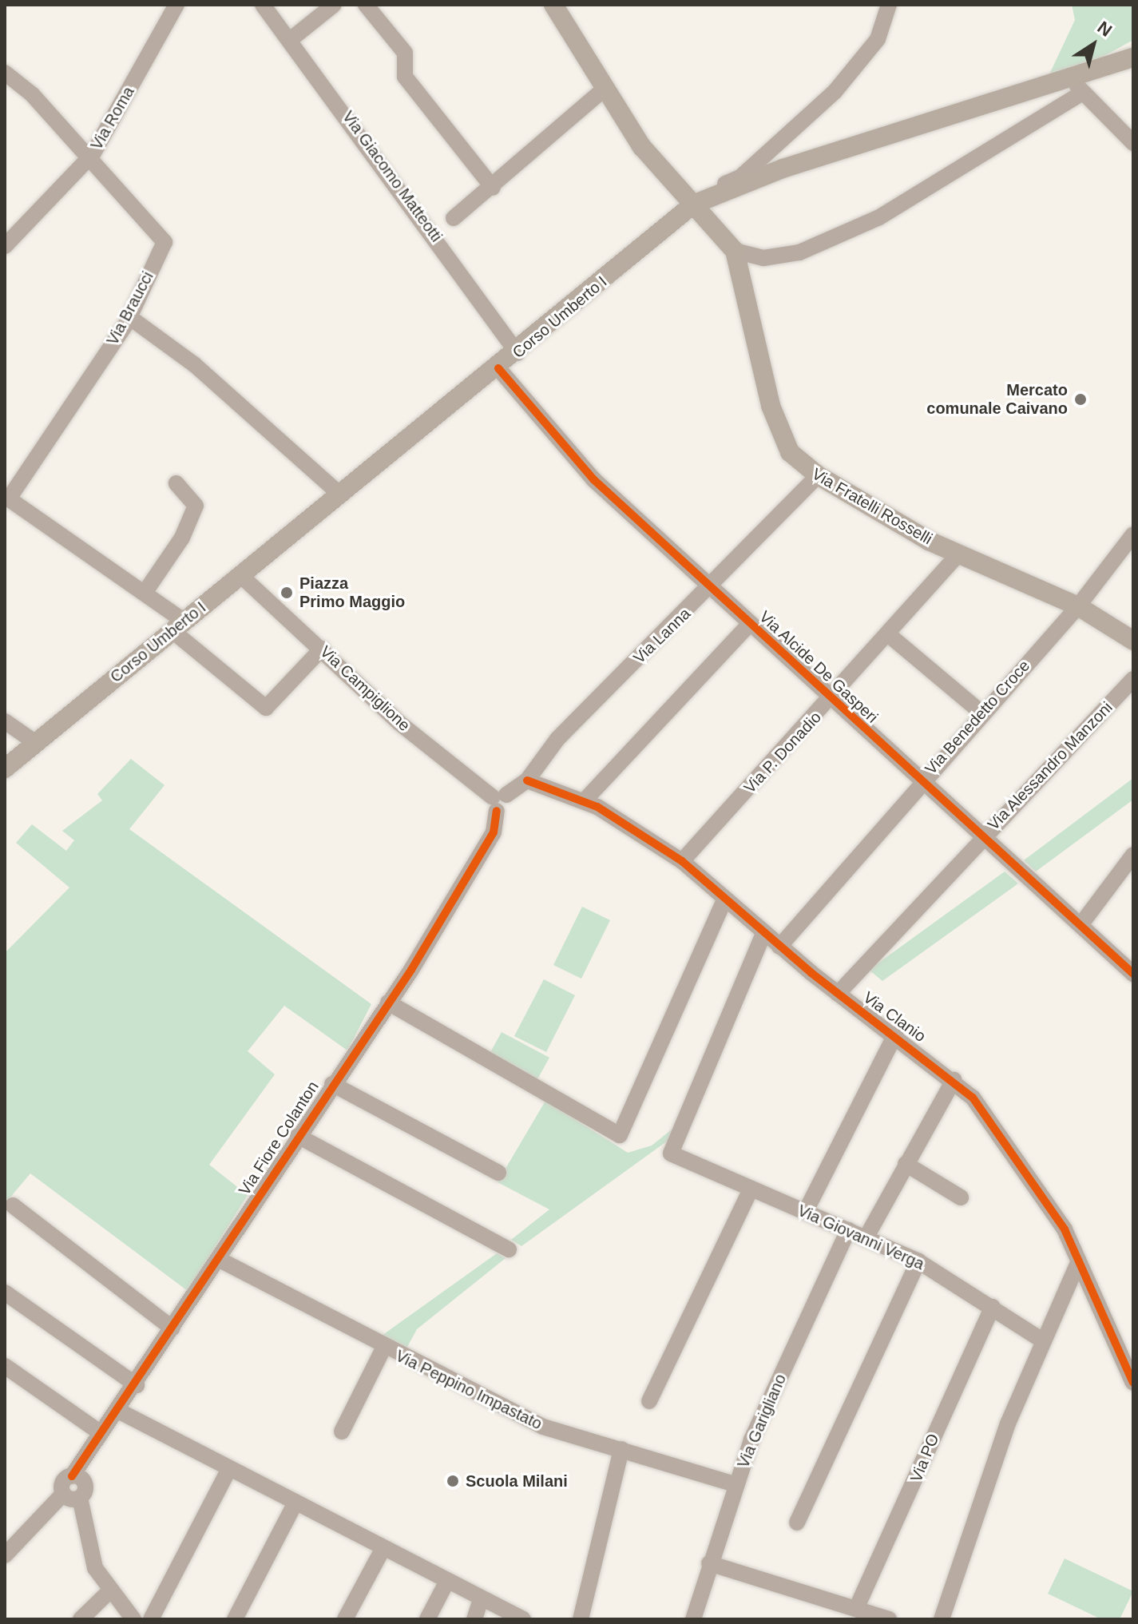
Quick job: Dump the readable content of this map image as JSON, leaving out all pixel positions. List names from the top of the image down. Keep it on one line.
{"streets":{"main road":["Corso Umberto I","Via Fratelli Rosselli"],"street":["Via Roma","Via Giacomo Matteotti","Via Braucci","Via Lanna","Via Alcide De Gasperi","Via Campiglione","Via Benedetto Croce","Via P. Donadio","Via Alessandro Manzoni","Via Clanio","Via Fiore Colanton","Via Giovanni Verga","Via Peppino Impastato","Via Garigliano","Via PO"]},"crossings":[["Via Roma","Via Braucci"],["Via Giacomo Matteotti","Corso Umberto I"],["Corso Umberto I","Via Fratelli Rosselli"],["Corso Umberto I","Via Alcide De Gasperi"],["Corso Umberto I","Via Campiglione"],["Via Fratelli Rosselli","Via Lanna"],["Via Fratelli Rosselli","Via Benedetto Croce"],["Via Fratelli Rosselli","Via P. Donadio"],["Via Lanna","Via Alcide De Gasperi"],["Via Lanna","Via Campiglione"],["Via Lanna","Via Clanio"],["Via Lanna","Via Fiore Colanton"],["Via Alcide De Gasperi","Via Benedetto Croce"],["Via Alcide De Gasperi","Via P. Donadio"],["Via Alcide De Gasperi","Via Alessandro Manzoni"],["Via Campiglione","Via Fiore Colanton"],["Via Benedetto Croce","Via Clanio"],["Via P. Donadio","Via Clanio"],["Via Alessandro Manzoni","Via Clanio"],["Via Clanio","Via Giovanni Verga"],["Via Fiore Colanton","Via Peppino Impastato"],["Via Giovanni Verga","Via Garigliano"],["Via Giovanni Verga","Via PO"],["Via Peppino Impastato","Via Garigliano"]],"places":["Mercato comunale Caivano","Piazza Primo Maggio","Scuola Milani"],"north":"top right"}
